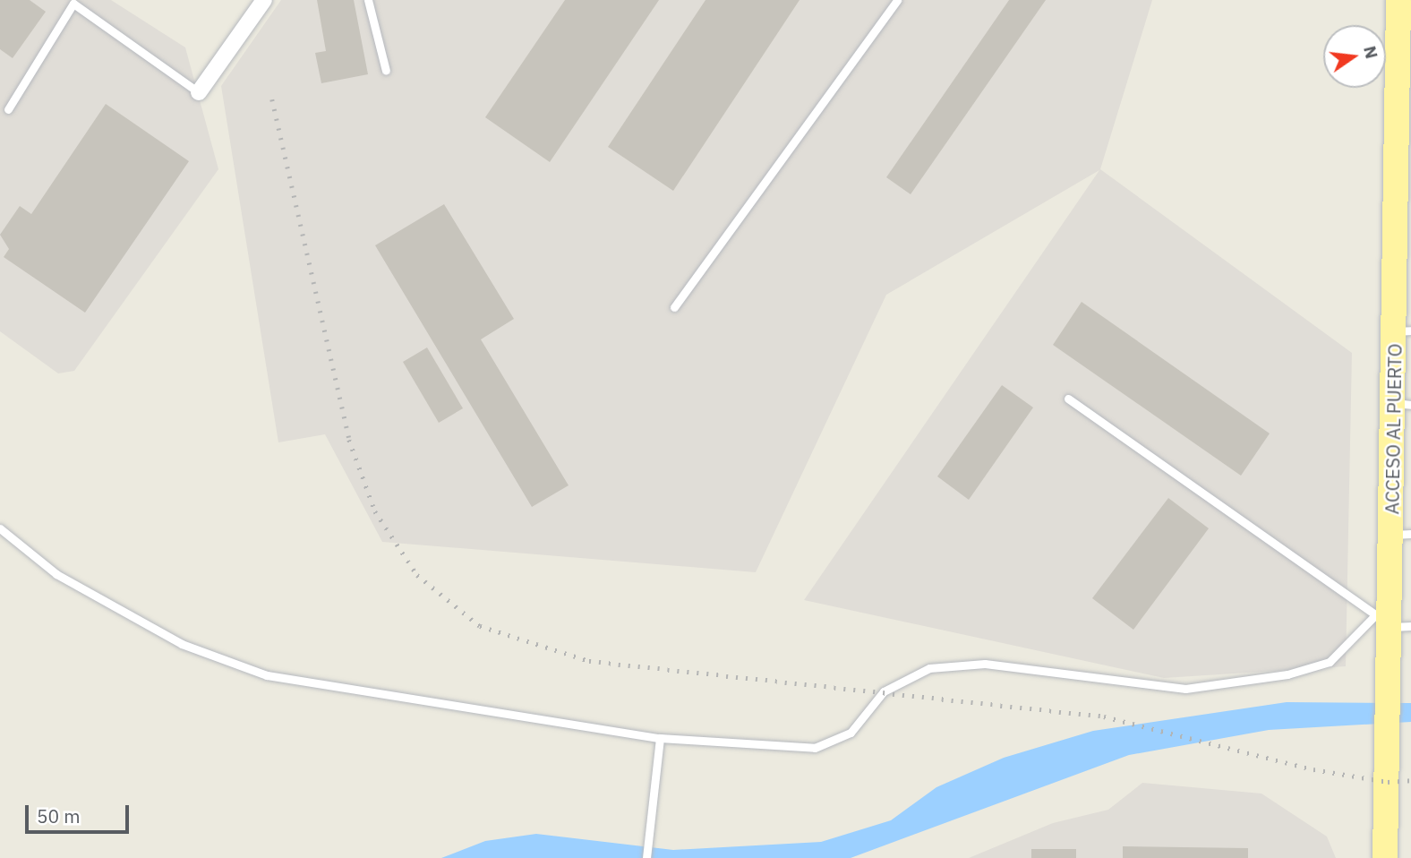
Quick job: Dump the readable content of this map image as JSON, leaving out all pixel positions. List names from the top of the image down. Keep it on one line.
{"streets":{"main road":["ACCESO AL PUERTO"]},"scale_bar":"50 m","north":"right"}
